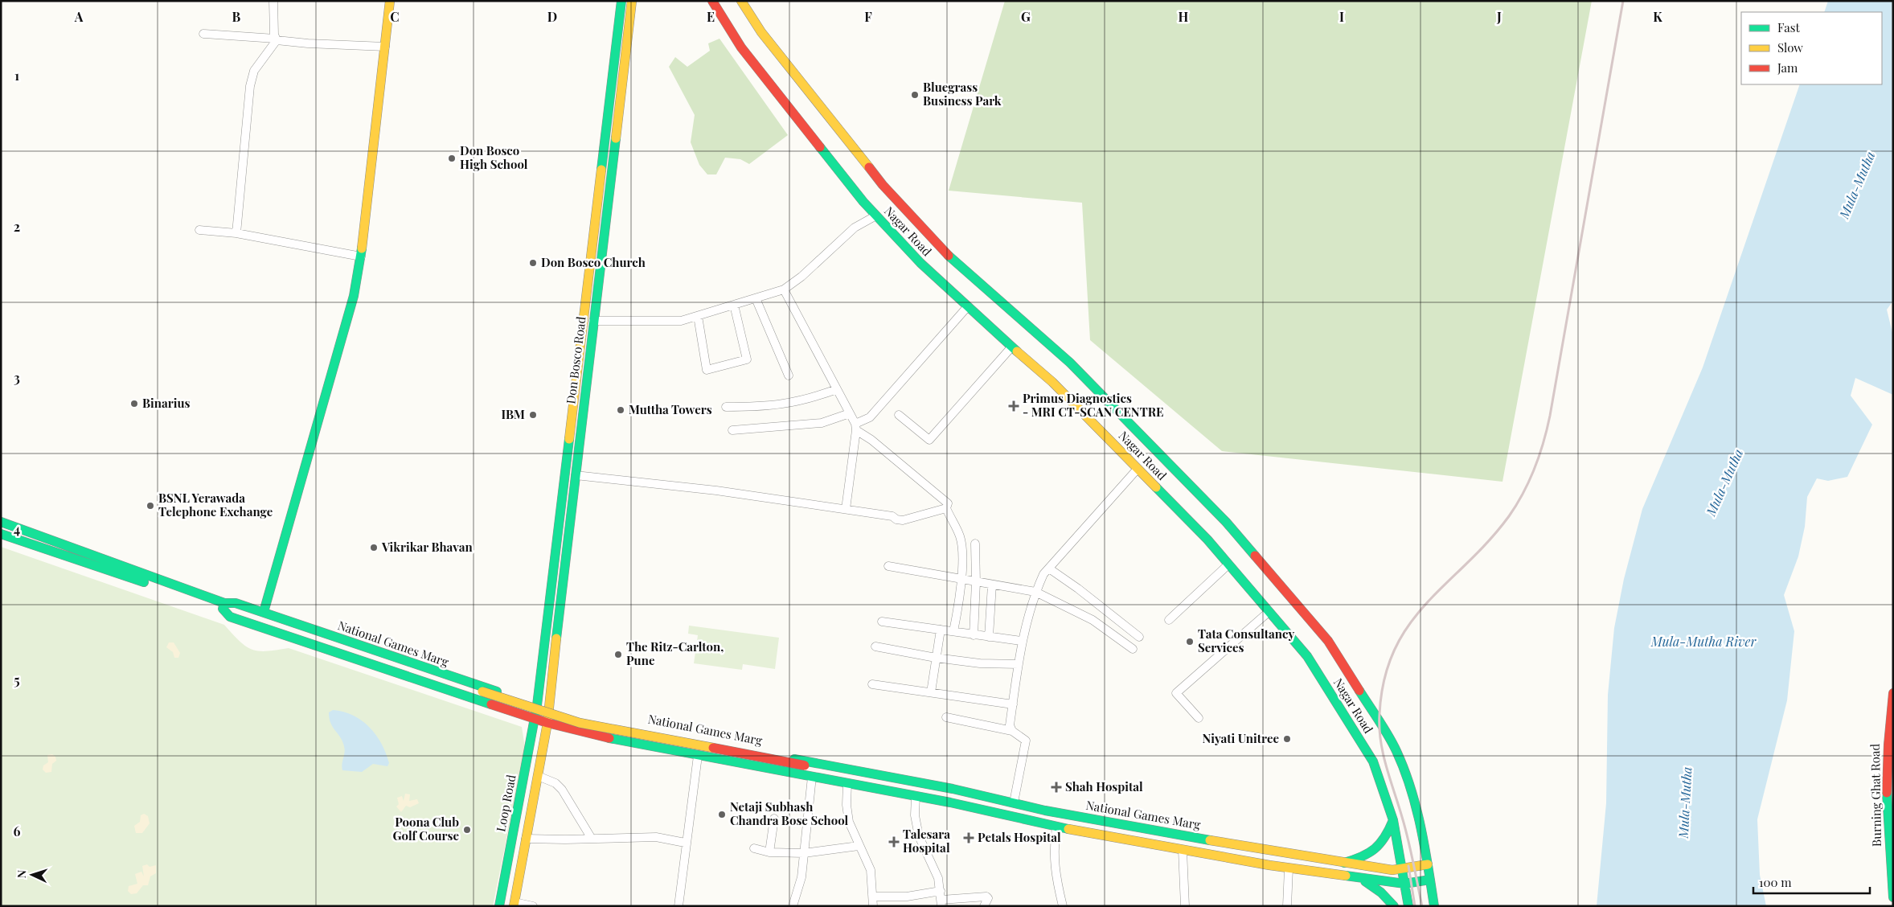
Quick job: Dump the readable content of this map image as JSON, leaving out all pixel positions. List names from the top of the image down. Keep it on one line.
{"streets":{"main road":["Nagar Road","Don Bosco Road","National Games Marg","Burning Ghat Road","Loop Road"]},"crossings":[["Nagar Road","National Games Marg"],["Don Bosco Road","National Games Marg"],["Don Bosco Road","Loop Road"],["National Games Marg","Loop Road"]],"water":["Mula-Mutha","Mula-Mutha River"],"places":{"other":["Bluegrass Business Park","Don Bosco High School","Don Bosco Church","Binarius","Muttha Towers","IBM","BSNL Yerawada Telephone Exchange","Vikrikar Bhavan","Tata Consultancy Services","The Ritz-Carlton, Pune","Niyati Unitree","Netaji Subhash Chandra Bose School","Poona Club Golf Course"],"health":["Primus Diagnostics - MRI CT-SCAN CENTRE","Shah Hospital","Petals Hospital","Talesara Hospital"]},"legend":["Fast","Slow","Jam"],"scale_bar":"100 m","north":"left","grid":{"columns":["A","B","C","D","E","F","G","H","I","J","K"],"rows":["1","2","3","4","5","6"]}}
